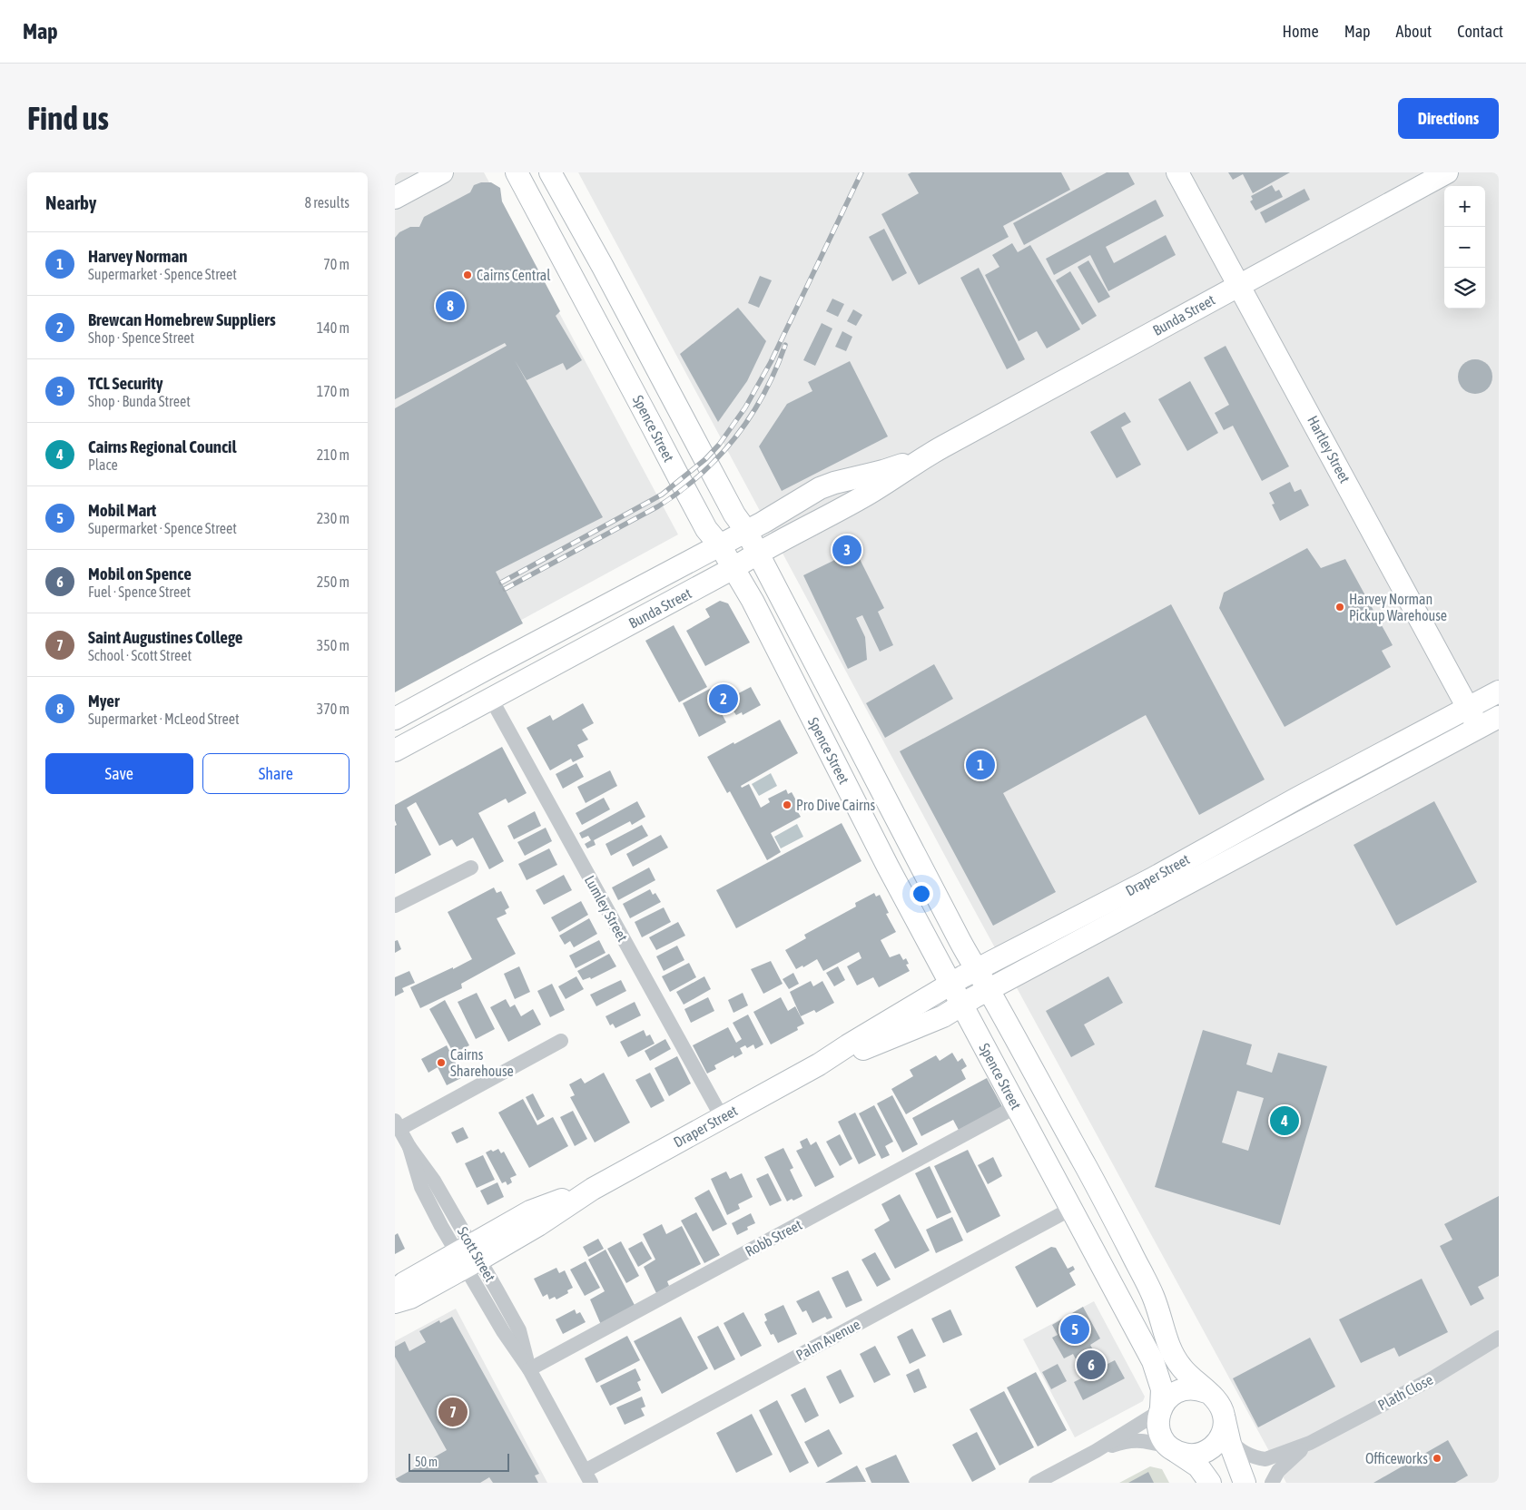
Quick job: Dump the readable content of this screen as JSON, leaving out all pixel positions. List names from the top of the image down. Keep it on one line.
{"streets":{"street":["Bunda Street","Spence Street","Hartley Street","Draper Street","Lumley Street","Robb Street","Scott Street","Palm Avenue","Plath Close"]},"crossings":[["Bunda Street","Spence Street"],["Bunda Street","Hartley Street"],["Bunda Street","Lumley Street"],["Spence Street","Draper Street"],["Spence Street","Robb Street"],["Spence Street","Palm Avenue"],["Spence Street","Plath Close"],["Hartley Street","Draper Street"],["Draper Street","Lumley Street"],["Draper Street","Scott Street"],["Robb Street","Scott Street"],["Scott Street","Palm Avenue"]],"places":["Cairns Central","Harvey Norman Pickup Warehouse","Pro Dive Cairns","Cairns Sharehouse","Officeworks"],"scale_bar":"50 m","page":{"header":"Map","nav":["Home","Map","About","Contact"],"buttons":["Directions",["Save","Share"]],"title":"Find us","heading":["Nearby","8 results"],"map_buttons":["+","−"],"list":[{"mark":"1","name":"Harvey Norman","note":"Supermarket · Spence Street","value":"70 m"},{"mark":"2","name":"Brewcan Homebrew Suppliers","note":"Shop · Spence Street","value":"140 m"},{"mark":"3","name":"TCL Security","note":"Shop · Bunda Street","value":"170 m"},{"mark":"4","name":"Cairns Regional Council","note":"Place","value":"210 m"},{"mark":"5","name":"Mobil Mart","note":"Supermarket · Spence Street","value":"230 m"},{"mark":"6","name":"Mobil on Spence","note":"Fuel · Spence Street","value":"250 m"},{"mark":"7","name":"Saint Augustines College","note":"School · Scott Street","value":"350 m"},{"mark":"8","name":"Myer","note":"Supermarket · McLeod Street","value":"370 m"}],"pins":["8","3","2","1","4","5","6","7"],"scale":"50 m"}}
